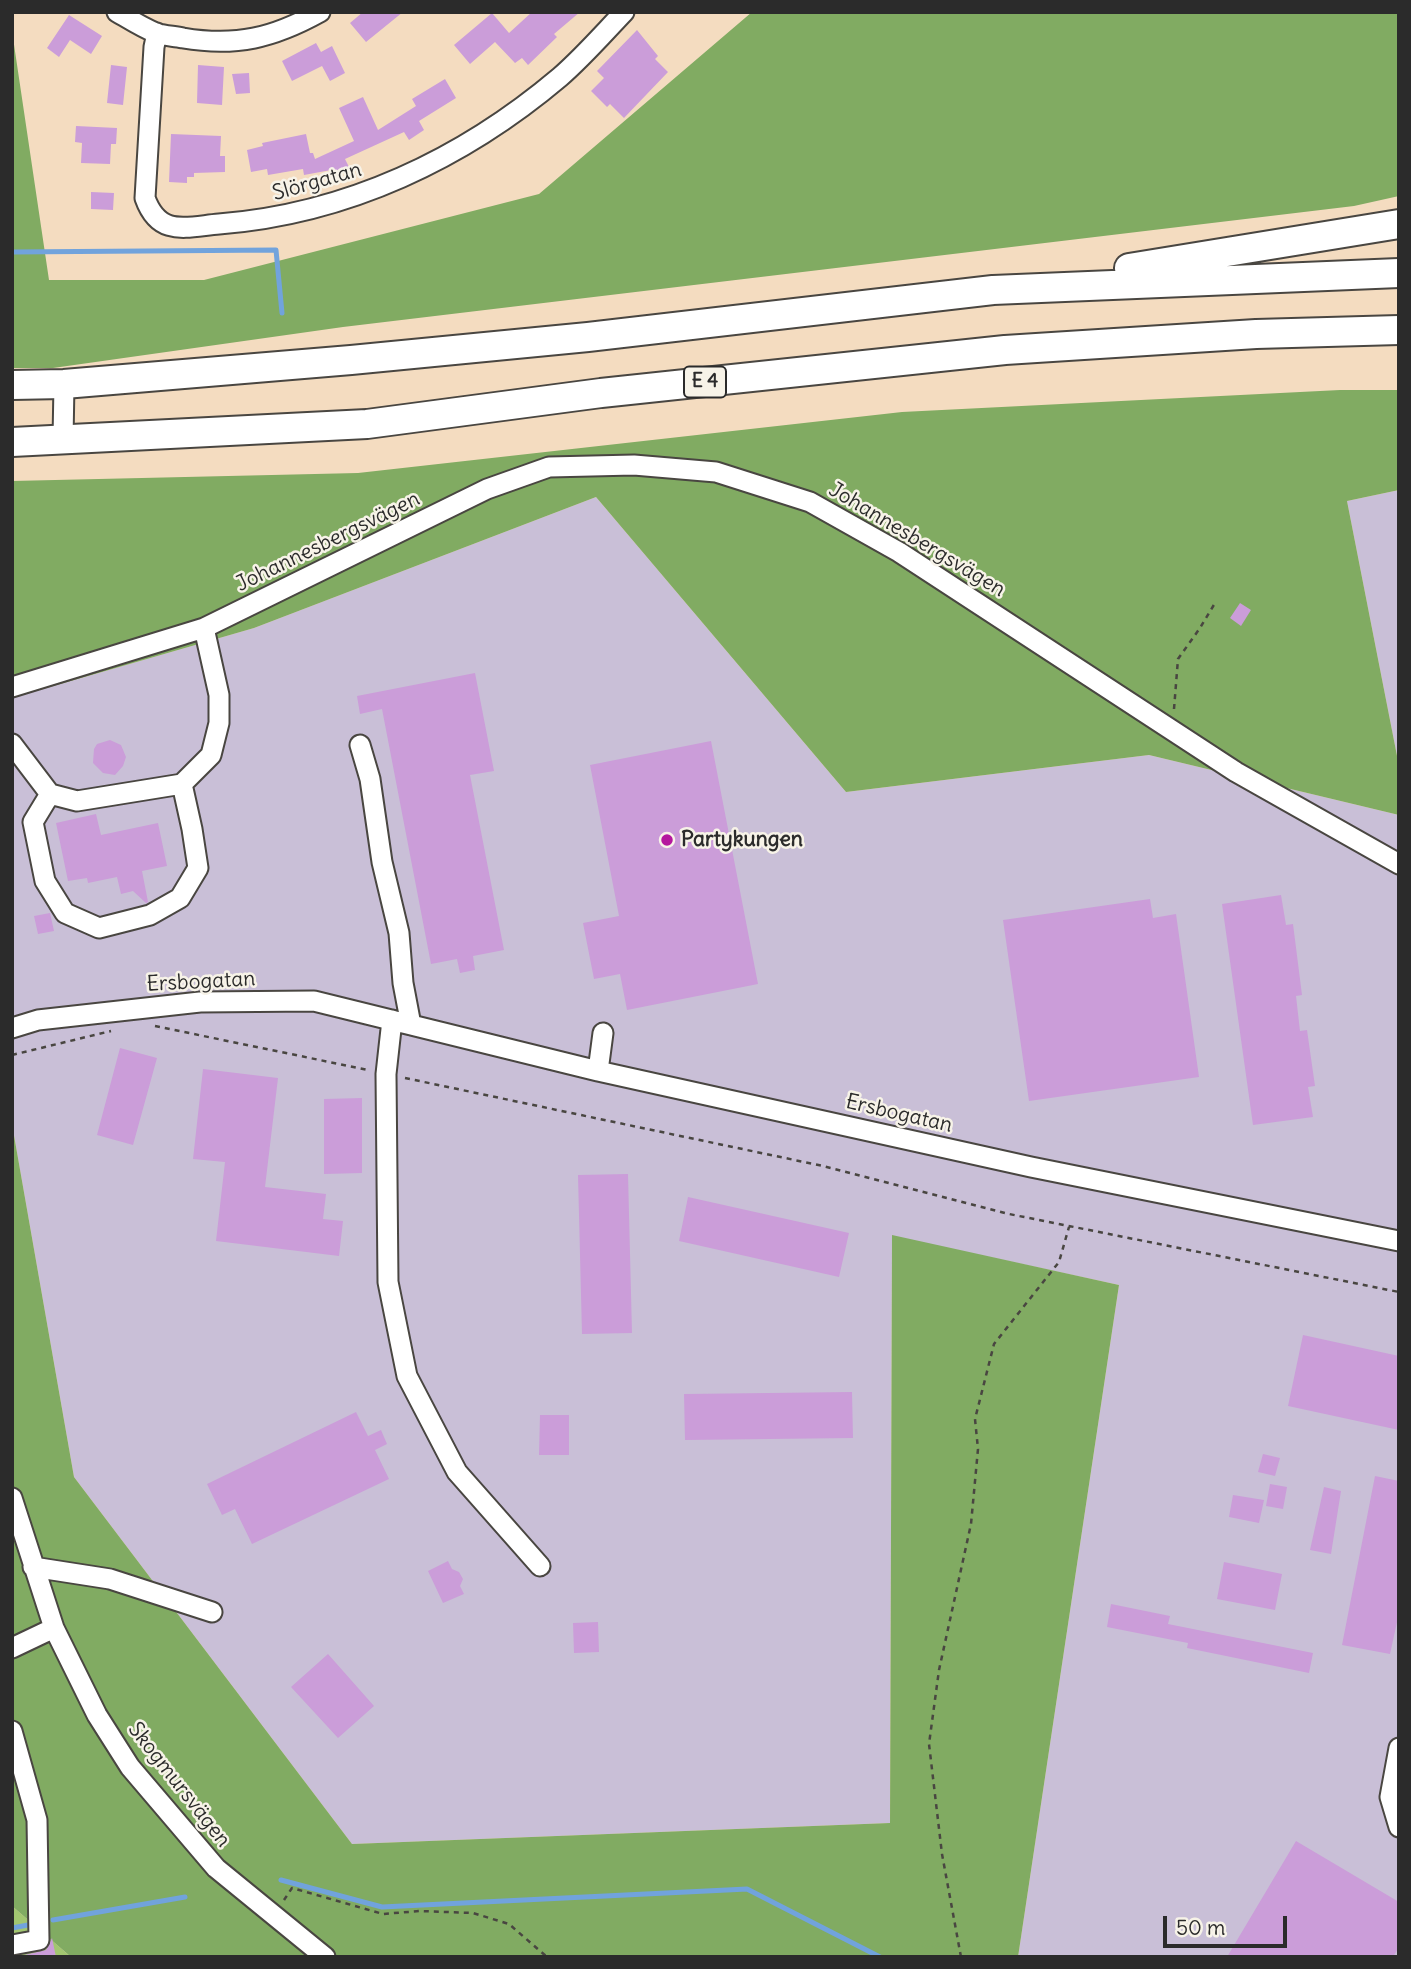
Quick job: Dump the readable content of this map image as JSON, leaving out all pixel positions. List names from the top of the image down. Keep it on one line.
{"streets":{"highway":["E 4"],"street":["Slörgatan","Johannesbergsvägen","Ersbogatan","Skogmursvägen"]},"places":["Partykungen"],"scale_bar":"50 m"}
